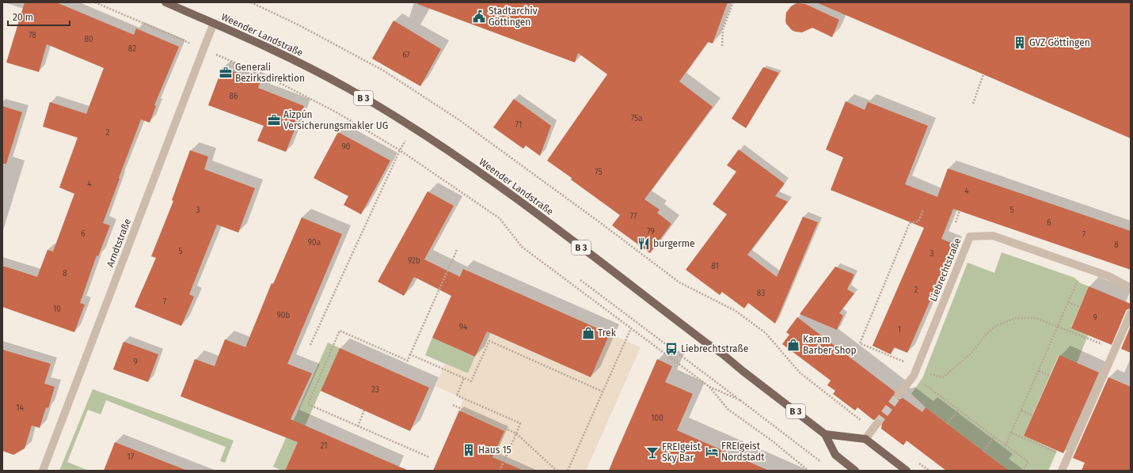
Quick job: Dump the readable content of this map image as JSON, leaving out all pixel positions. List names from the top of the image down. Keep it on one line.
{"streets":{"main road":["Weender Landstraße","B 3"],"street":["Arndtstraße","Liebrechtstraße"]},"crossings":[["Weender Landstraße","Arndtstraße"]],"places":{"public building":["Stadtarchiv Göttingen"],"building":["GVZ Göttingen","Haus 15"],"office":["Generali Bezirksdirektion","Aizpún Versicherungsmakler UG"],"restaurant":["burgerme"],"shop":["Trek","Karam Barber Shop"],"bus stop":["Liebrechtstraße"],"hotel":["FREIgeist Nordstadt"],"bar":["FREIgeist Sky Bar"]},"house_numbers":["78","80","82","67","86","75a","71","2","90","75","4","4","3","5","77","6","79","6","7","90a","8","5","3","92b","81","8","2","83","7","10","90b","9","94","1","9","23","14","100","21","17"],"scale_bar":"20 m"}
